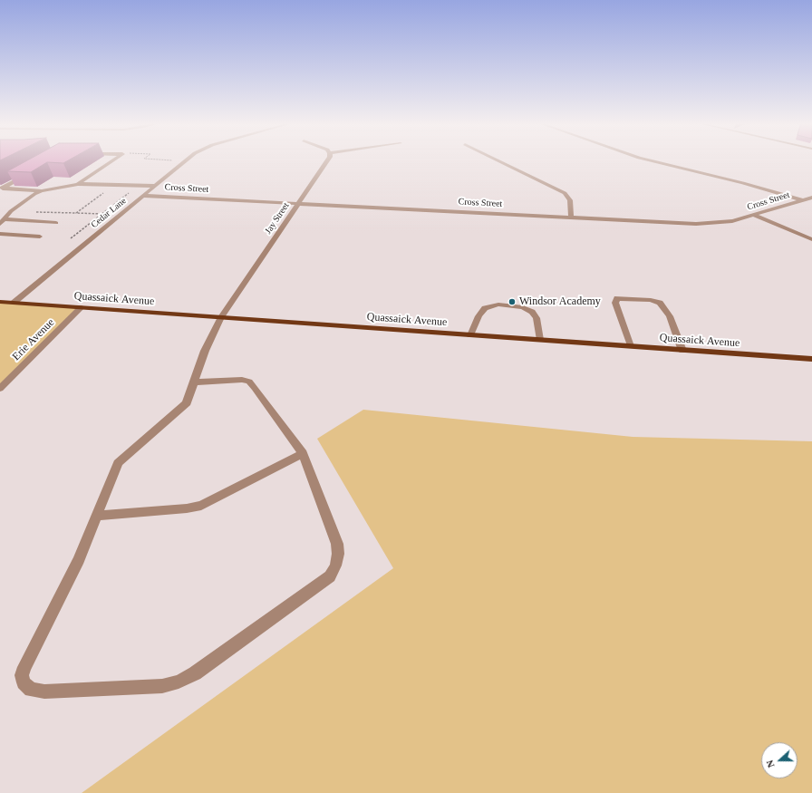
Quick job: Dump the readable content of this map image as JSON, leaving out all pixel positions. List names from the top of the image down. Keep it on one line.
{"streets":{"main road":["Quassaick Avenue"],"street":["Cross Street","Cedar Lane","Jay Street","Erie Avenue"]},"crossings":[["Cross Street","Cedar Lane"],["Cross Street","Jay Street"],["Cedar Lane","Quassaick Avenue"],["Jay Street","Quassaick Avenue"],["Quassaick Avenue","Erie Avenue"]],"places":["Windsor Academy"],"north":"left"}
